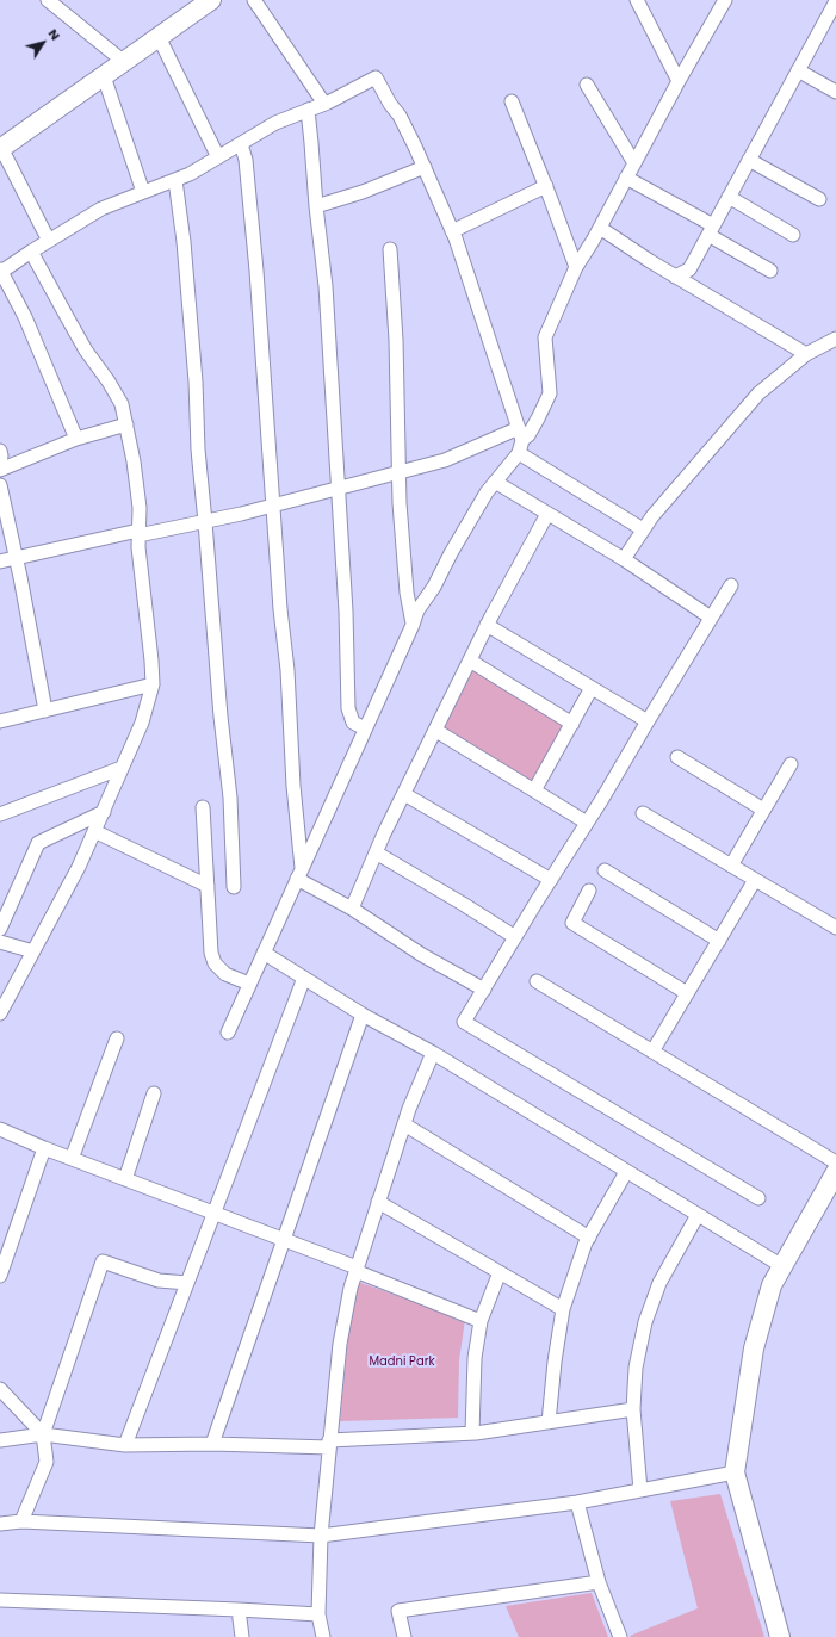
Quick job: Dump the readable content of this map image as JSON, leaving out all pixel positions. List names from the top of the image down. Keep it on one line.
{"parks":["Madni Park"],"north":"top right"}
